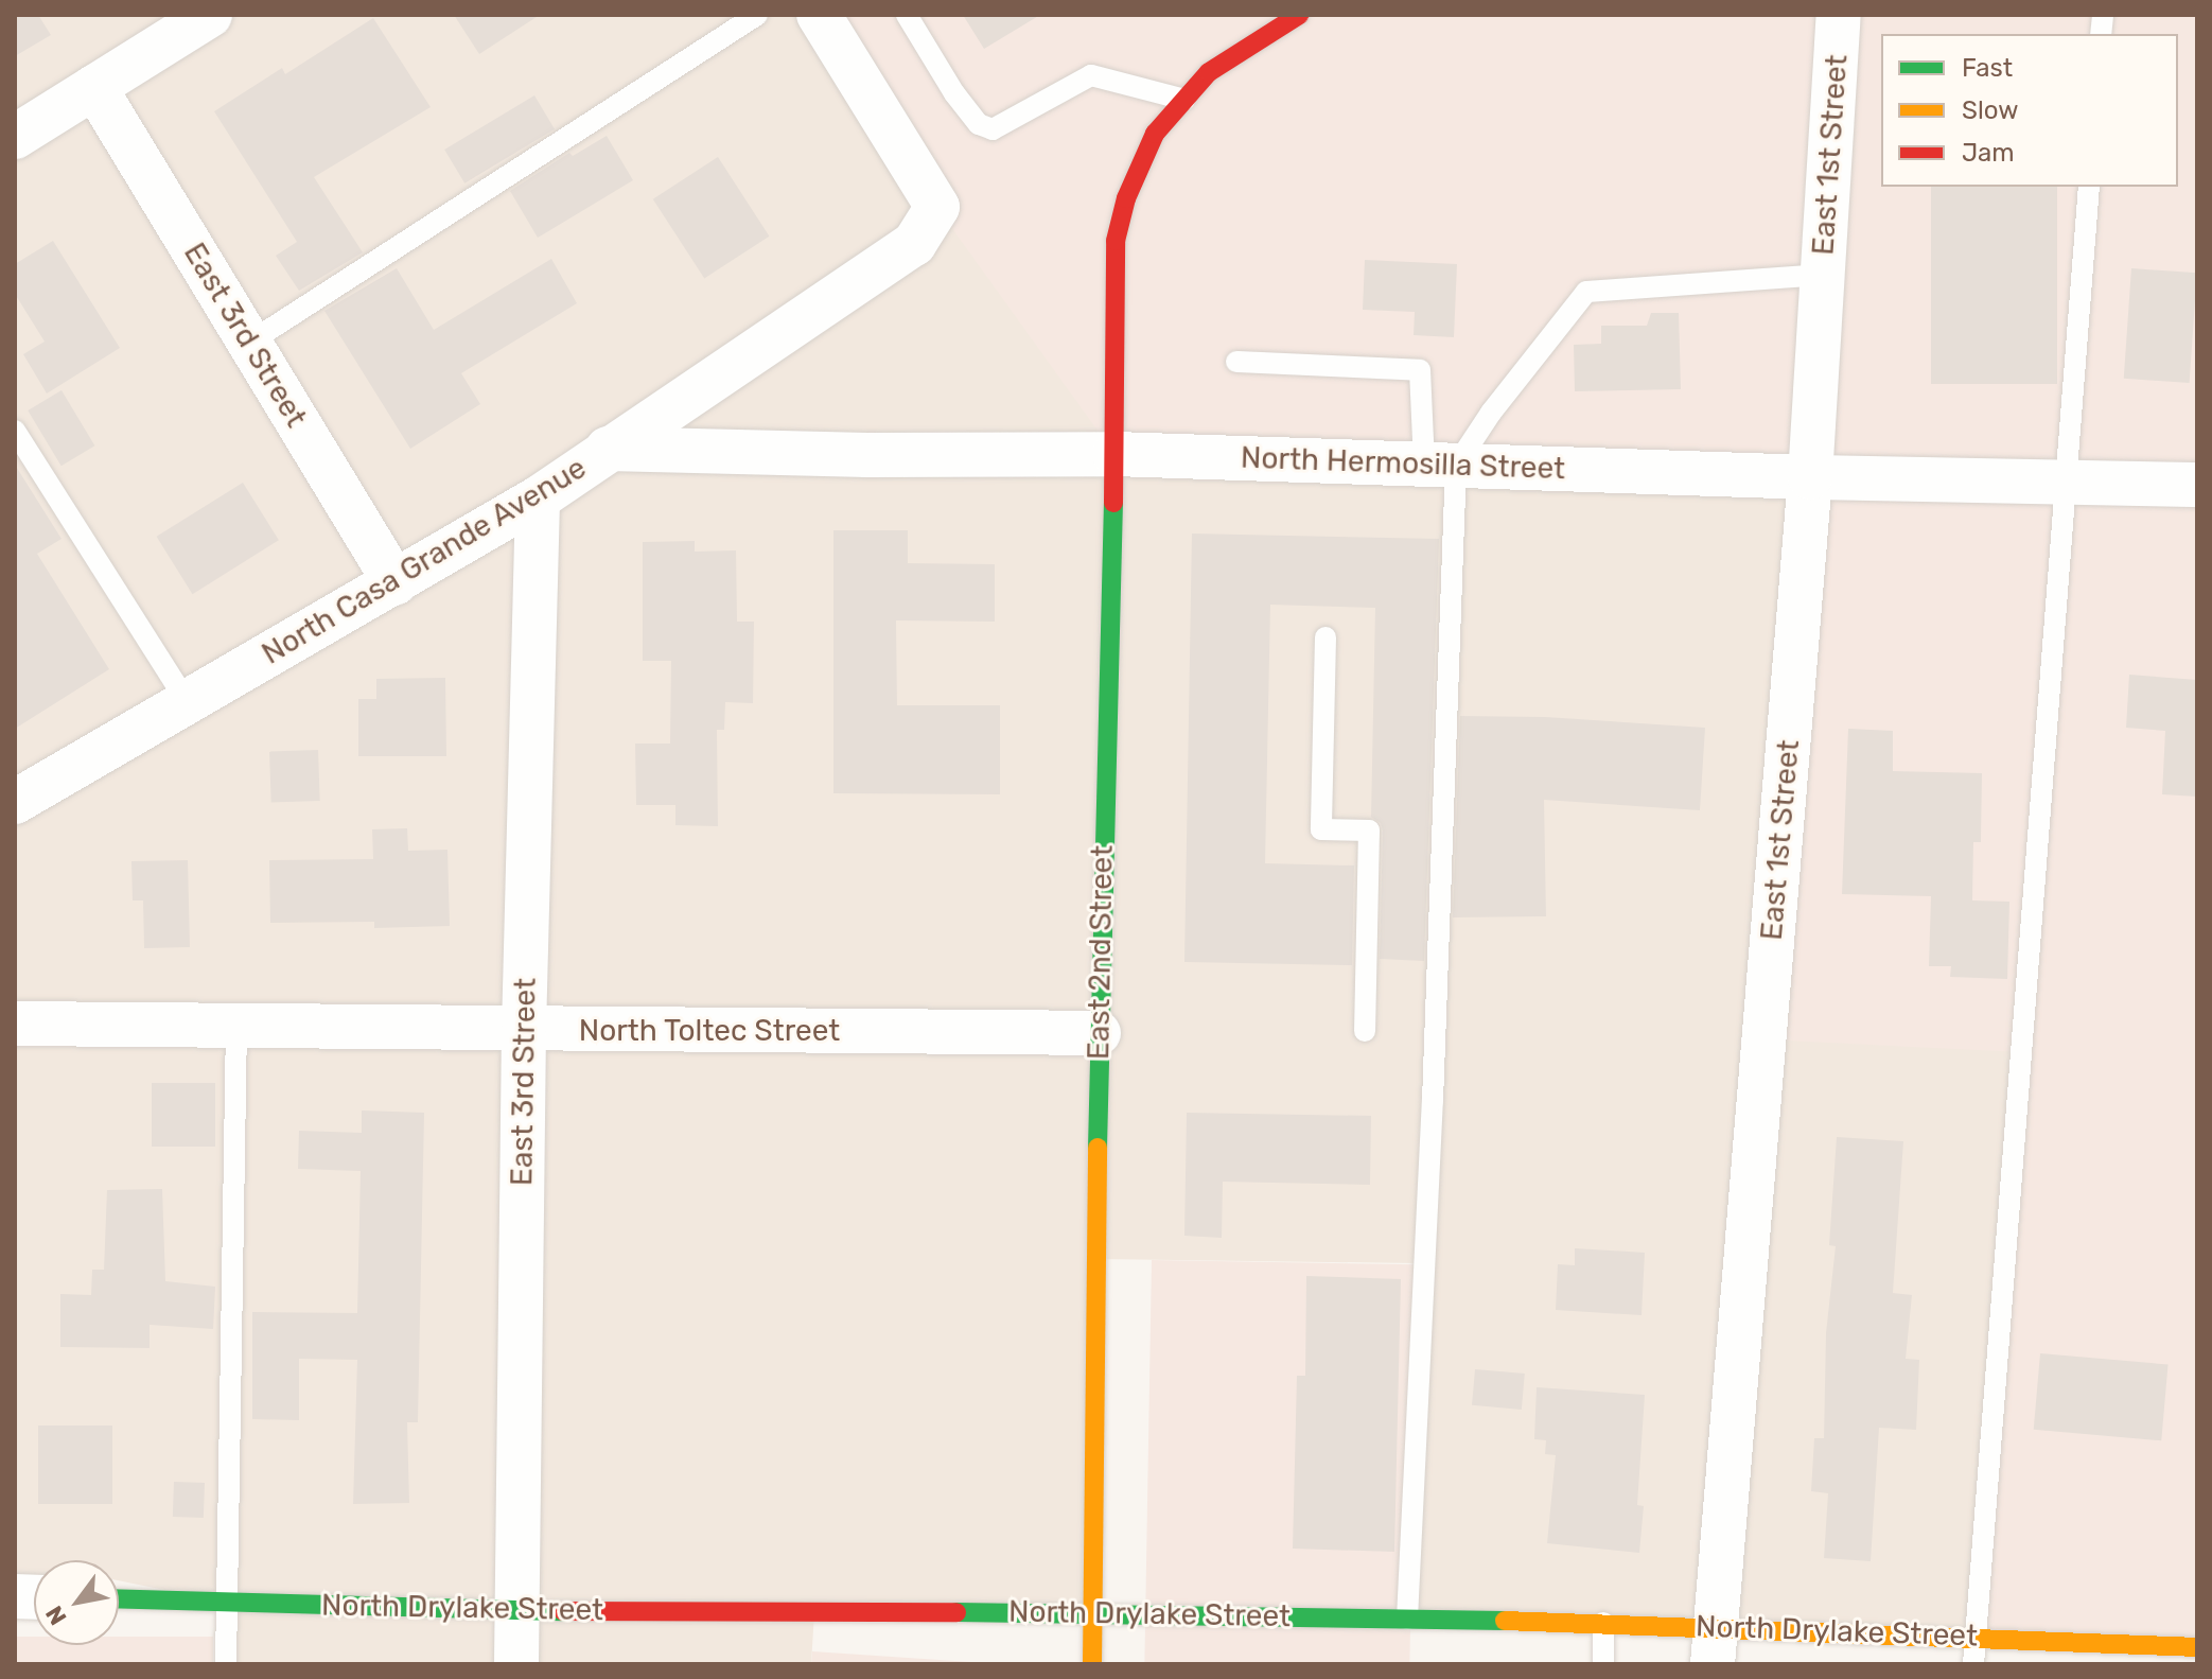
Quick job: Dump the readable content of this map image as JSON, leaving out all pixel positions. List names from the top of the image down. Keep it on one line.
{"streets":{"street":["East 1st Street","East 3rd Street","North Hermosilla Street","North Casa Grande Avenue","East 2nd Street","North Toltec Street","North Drylake Street"]},"crossings":[["East 1st Street","North Hermosilla Street"],["East 1st Street","North Drylake Street"],["East 3rd Street","North Casa Grande Avenue"],["East 3rd Street","North Toltec Street"],["East 3rd Street","North Drylake Street"],["North Hermosilla Street","North Casa Grande Avenue"],["North Hermosilla Street","East 2nd Street"],["East 2nd Street","North Toltec Street"],["East 2nd Street","North Drylake Street"]],"legend":["Fast","Slow","Jam"],"north":"bottom left"}
